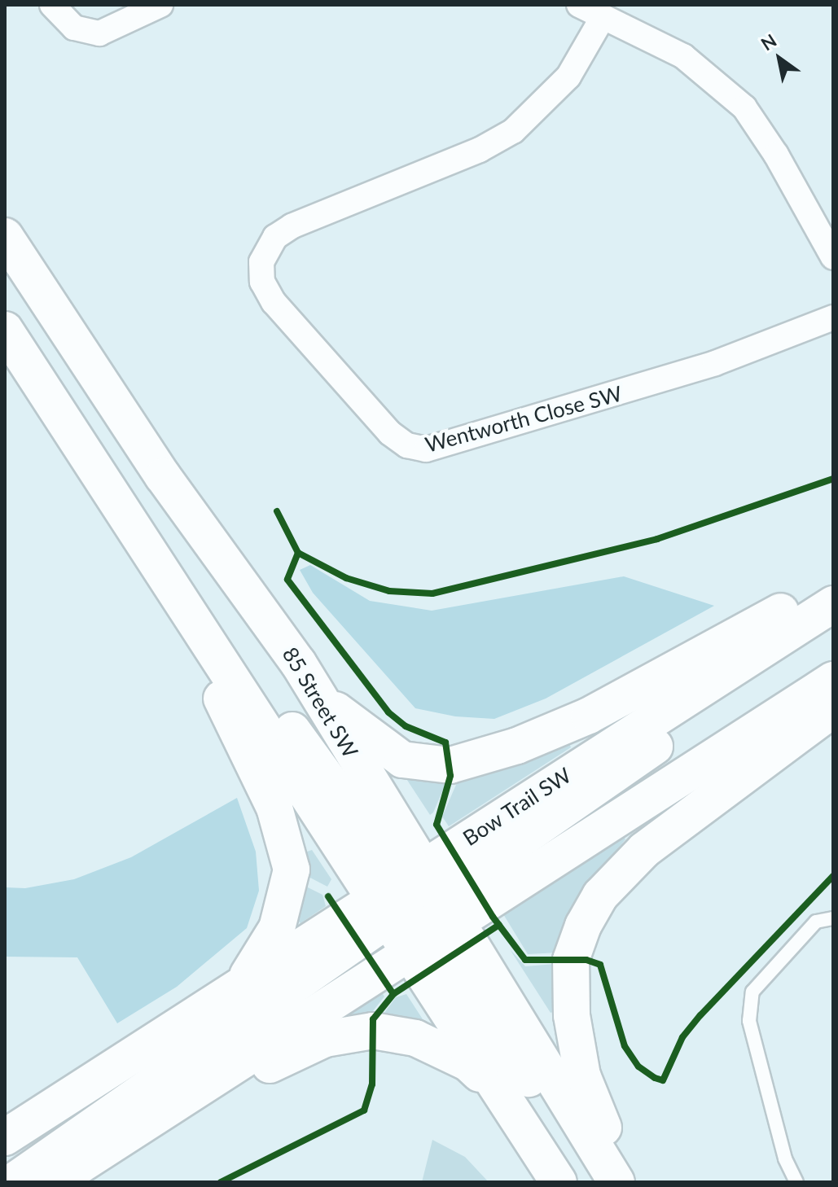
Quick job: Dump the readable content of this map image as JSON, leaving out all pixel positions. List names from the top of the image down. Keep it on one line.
{"streets":{"main road":["85 Street SW","Bow Trail SW"],"street":["Wentworth Close SW"]},"crossings":[["85 Street SW","Bow Trail SW"]],"north":"top left"}
